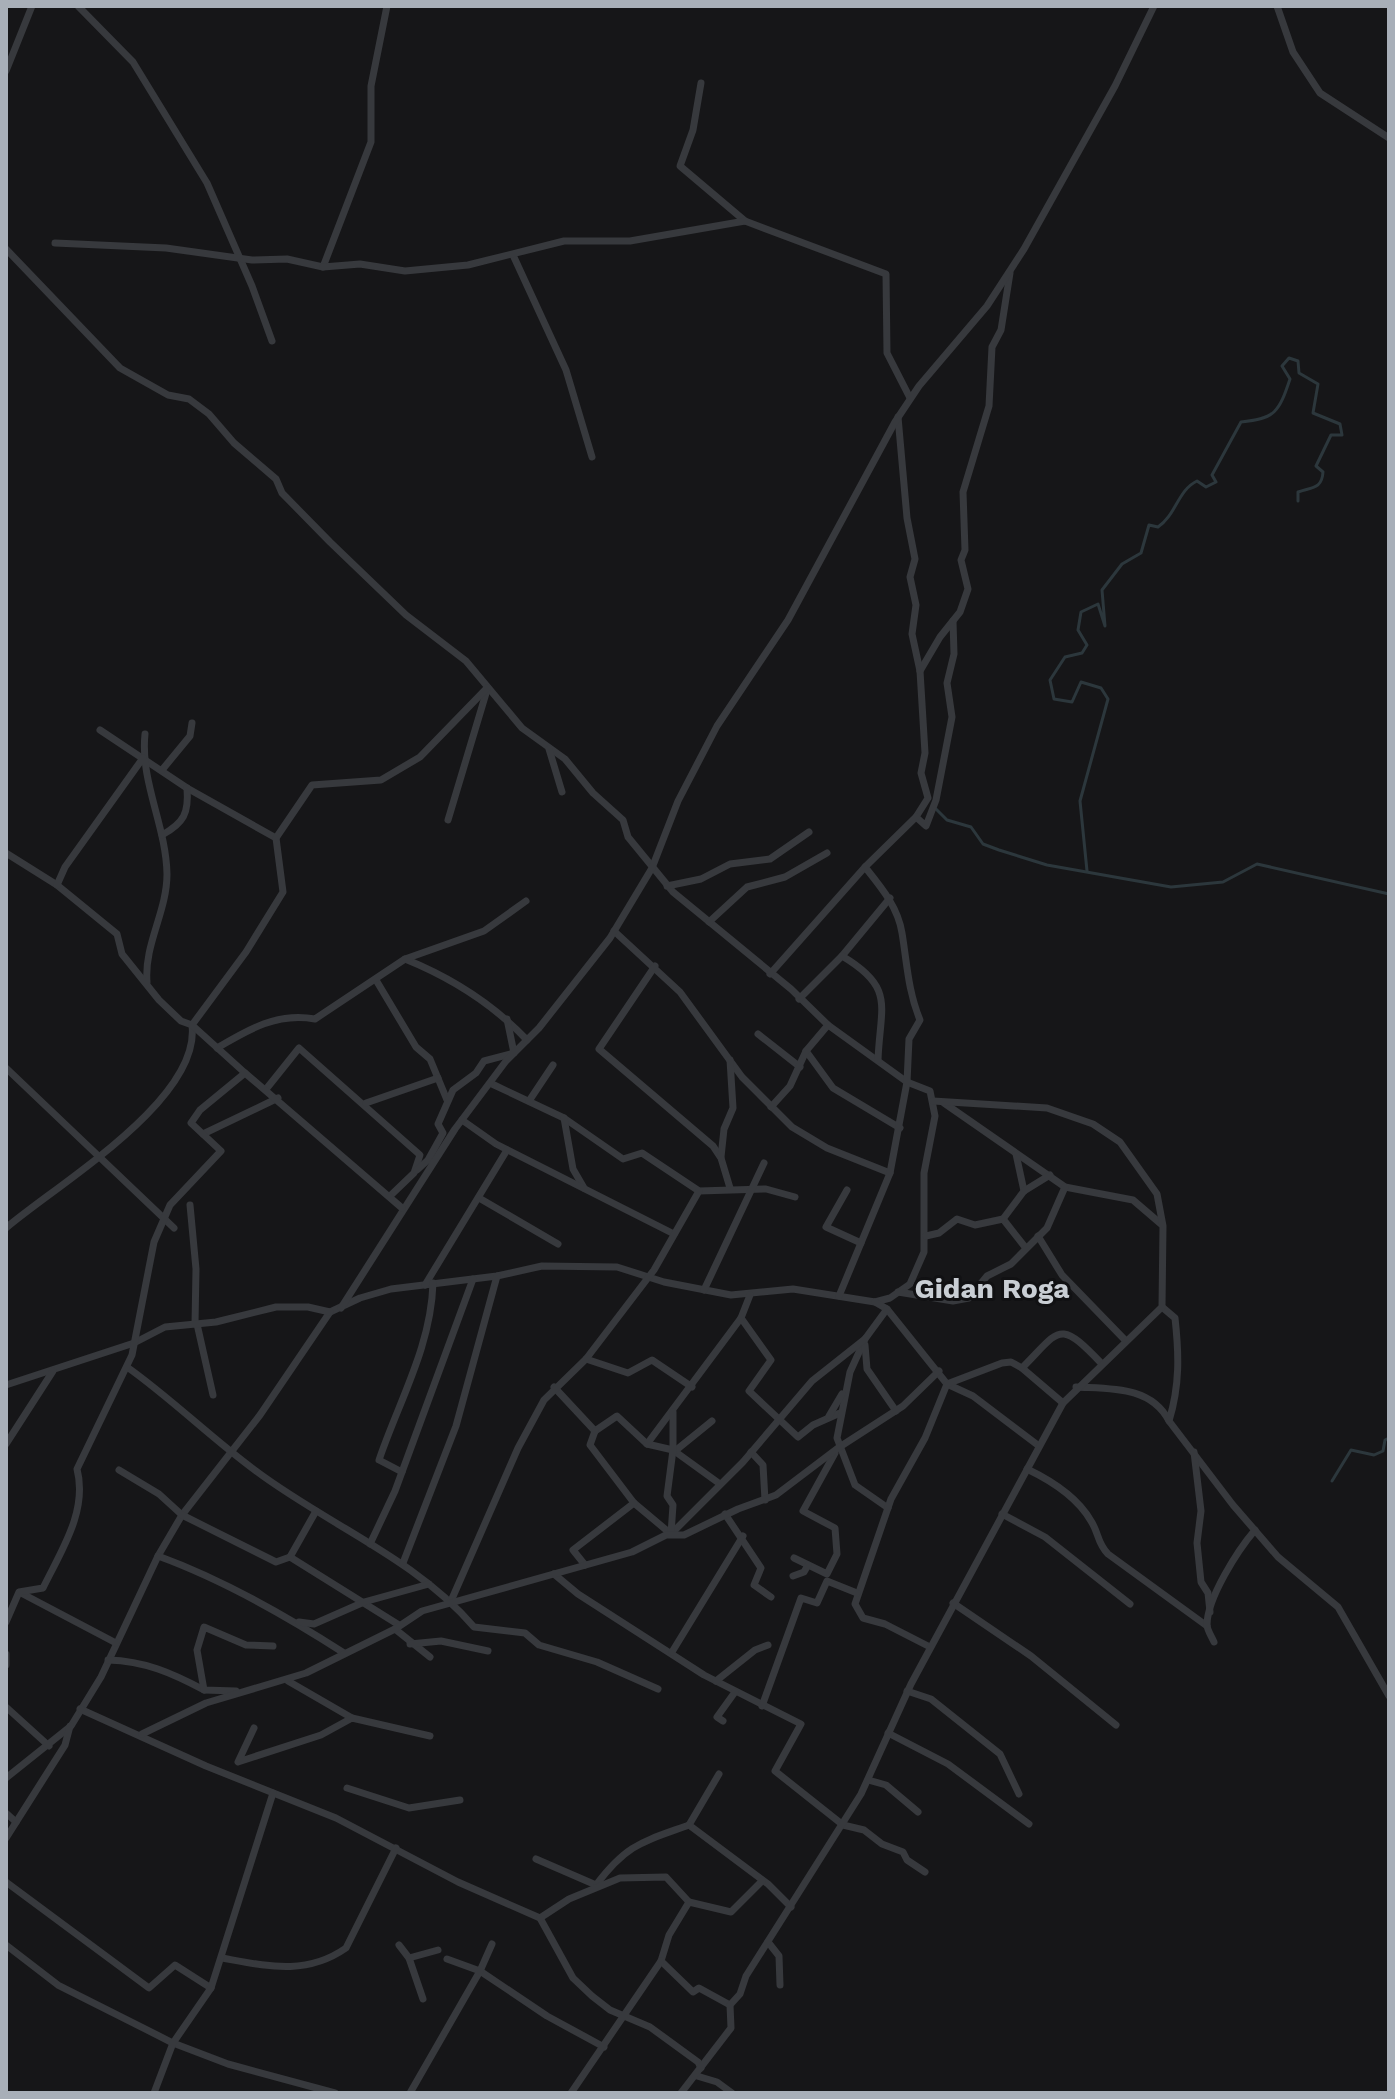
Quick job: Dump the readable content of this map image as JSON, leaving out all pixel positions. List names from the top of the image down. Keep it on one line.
{"districts":["Gidan Roga"]}
